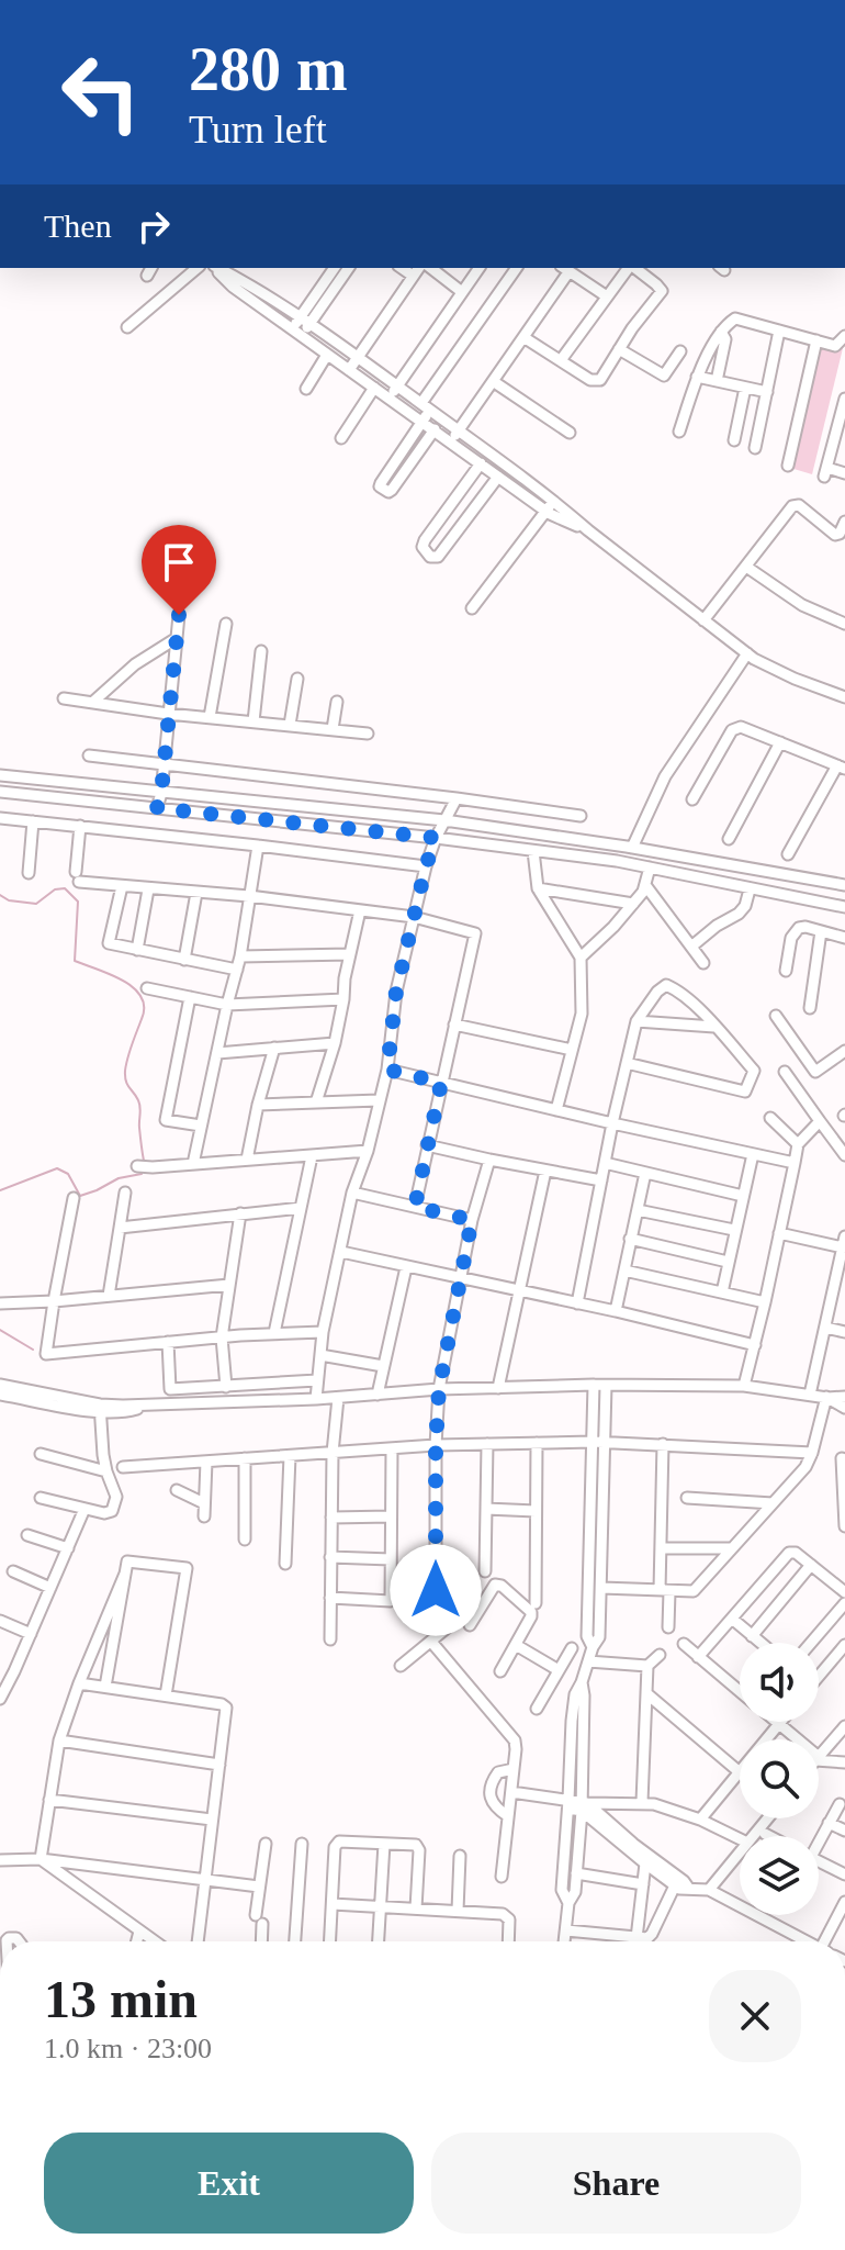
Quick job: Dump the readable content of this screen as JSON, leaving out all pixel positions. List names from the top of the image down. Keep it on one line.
{"page":{"turn":["280 m","Turn left"],"then":"Then","heading":["13 min","1.0 km · 23:00"],"buttons":["Exit","Share"]}}
